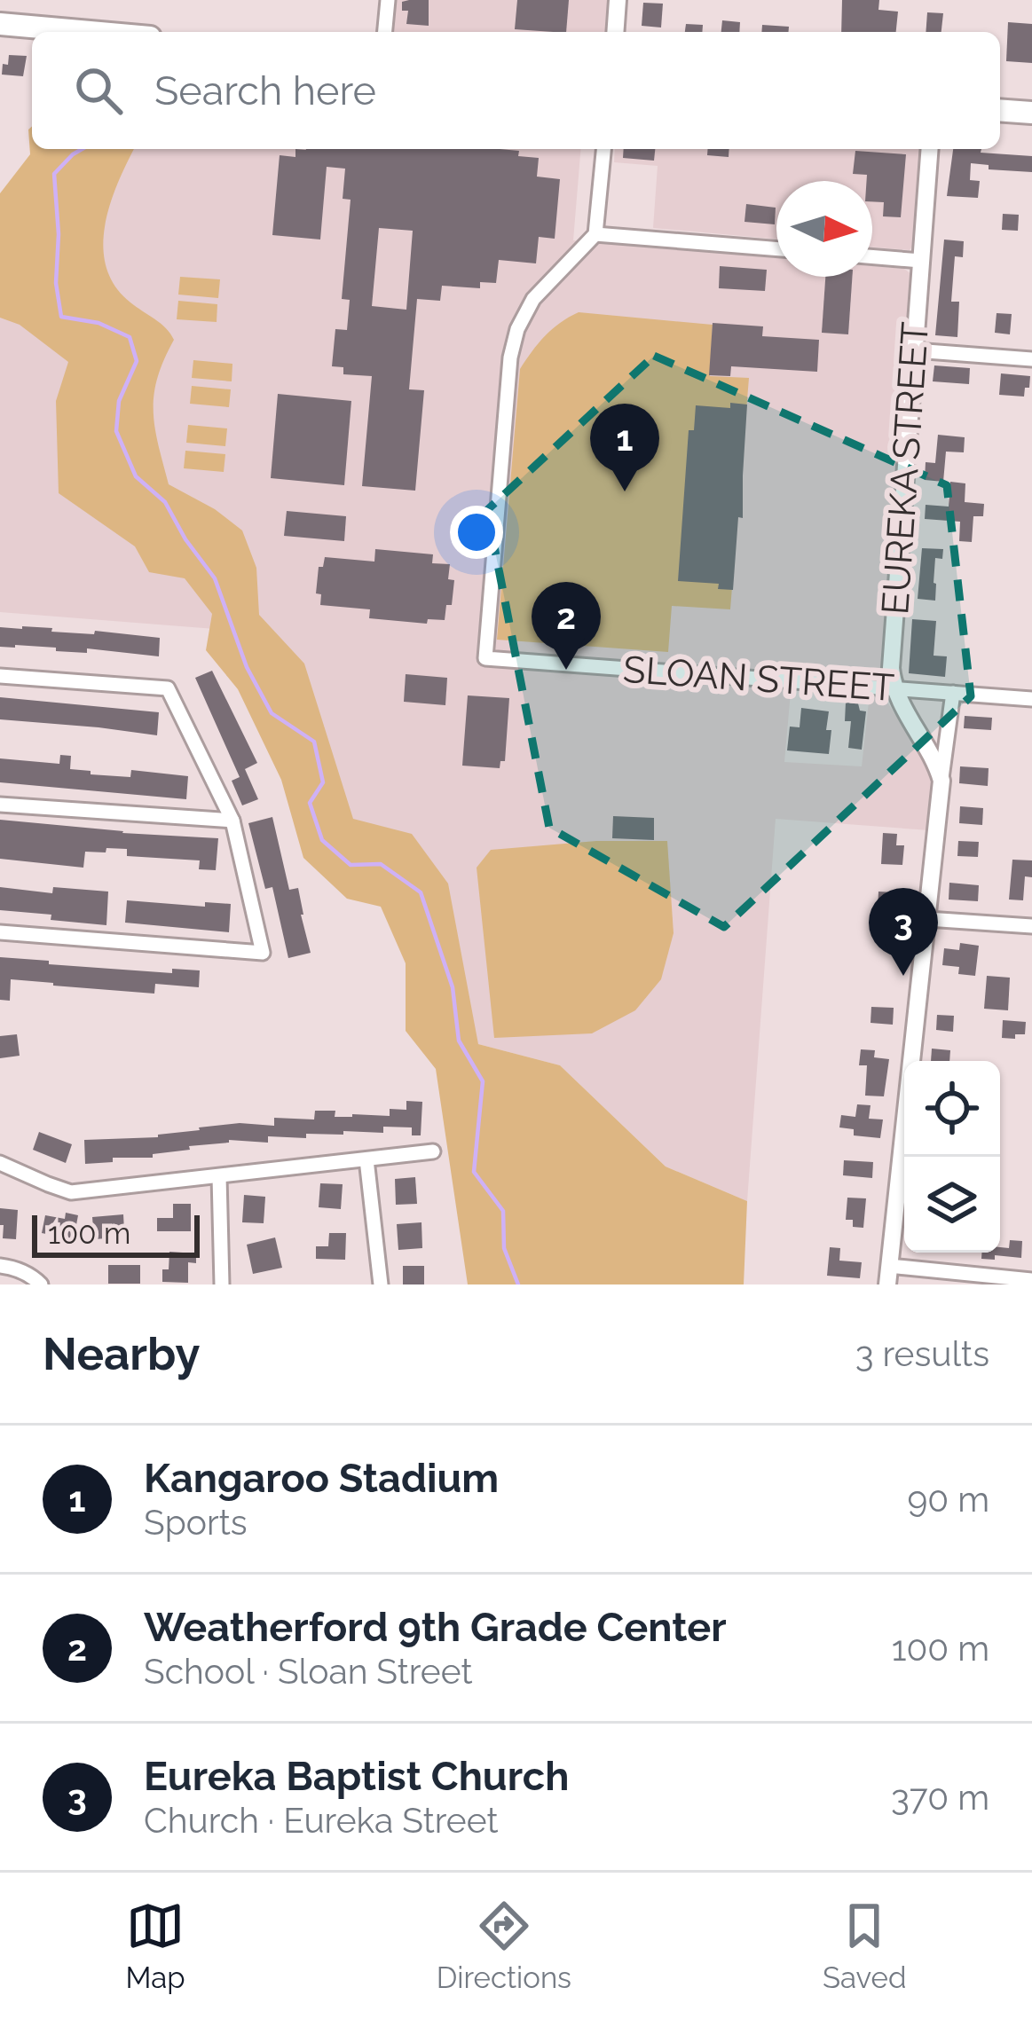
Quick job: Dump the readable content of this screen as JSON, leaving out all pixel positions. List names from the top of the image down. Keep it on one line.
{"streets":{"street":["EUREKA STREET","SLOAN STREET"]},"crossings":[["EUREKA STREET","SLOAN STREET"]],"scale_bar":"100 m","north":"right","page":{"search":"Search here","pins":["1","2","3"],"scale":"100 m","heading":["Nearby","3 results"],"list":[{"mark":"1","name":"Kangaroo Stadium","note":"Sports","value":"90 m"},{"mark":"2","name":"Weatherford 9th Grade Center","note":"School · Sloan Street","value":"100 m"},{"mark":"3","name":"Eureka Baptist Church","note":"Church · Eureka Street","value":"370 m"}],"nav":["Map","Directions","Saved"]}}
